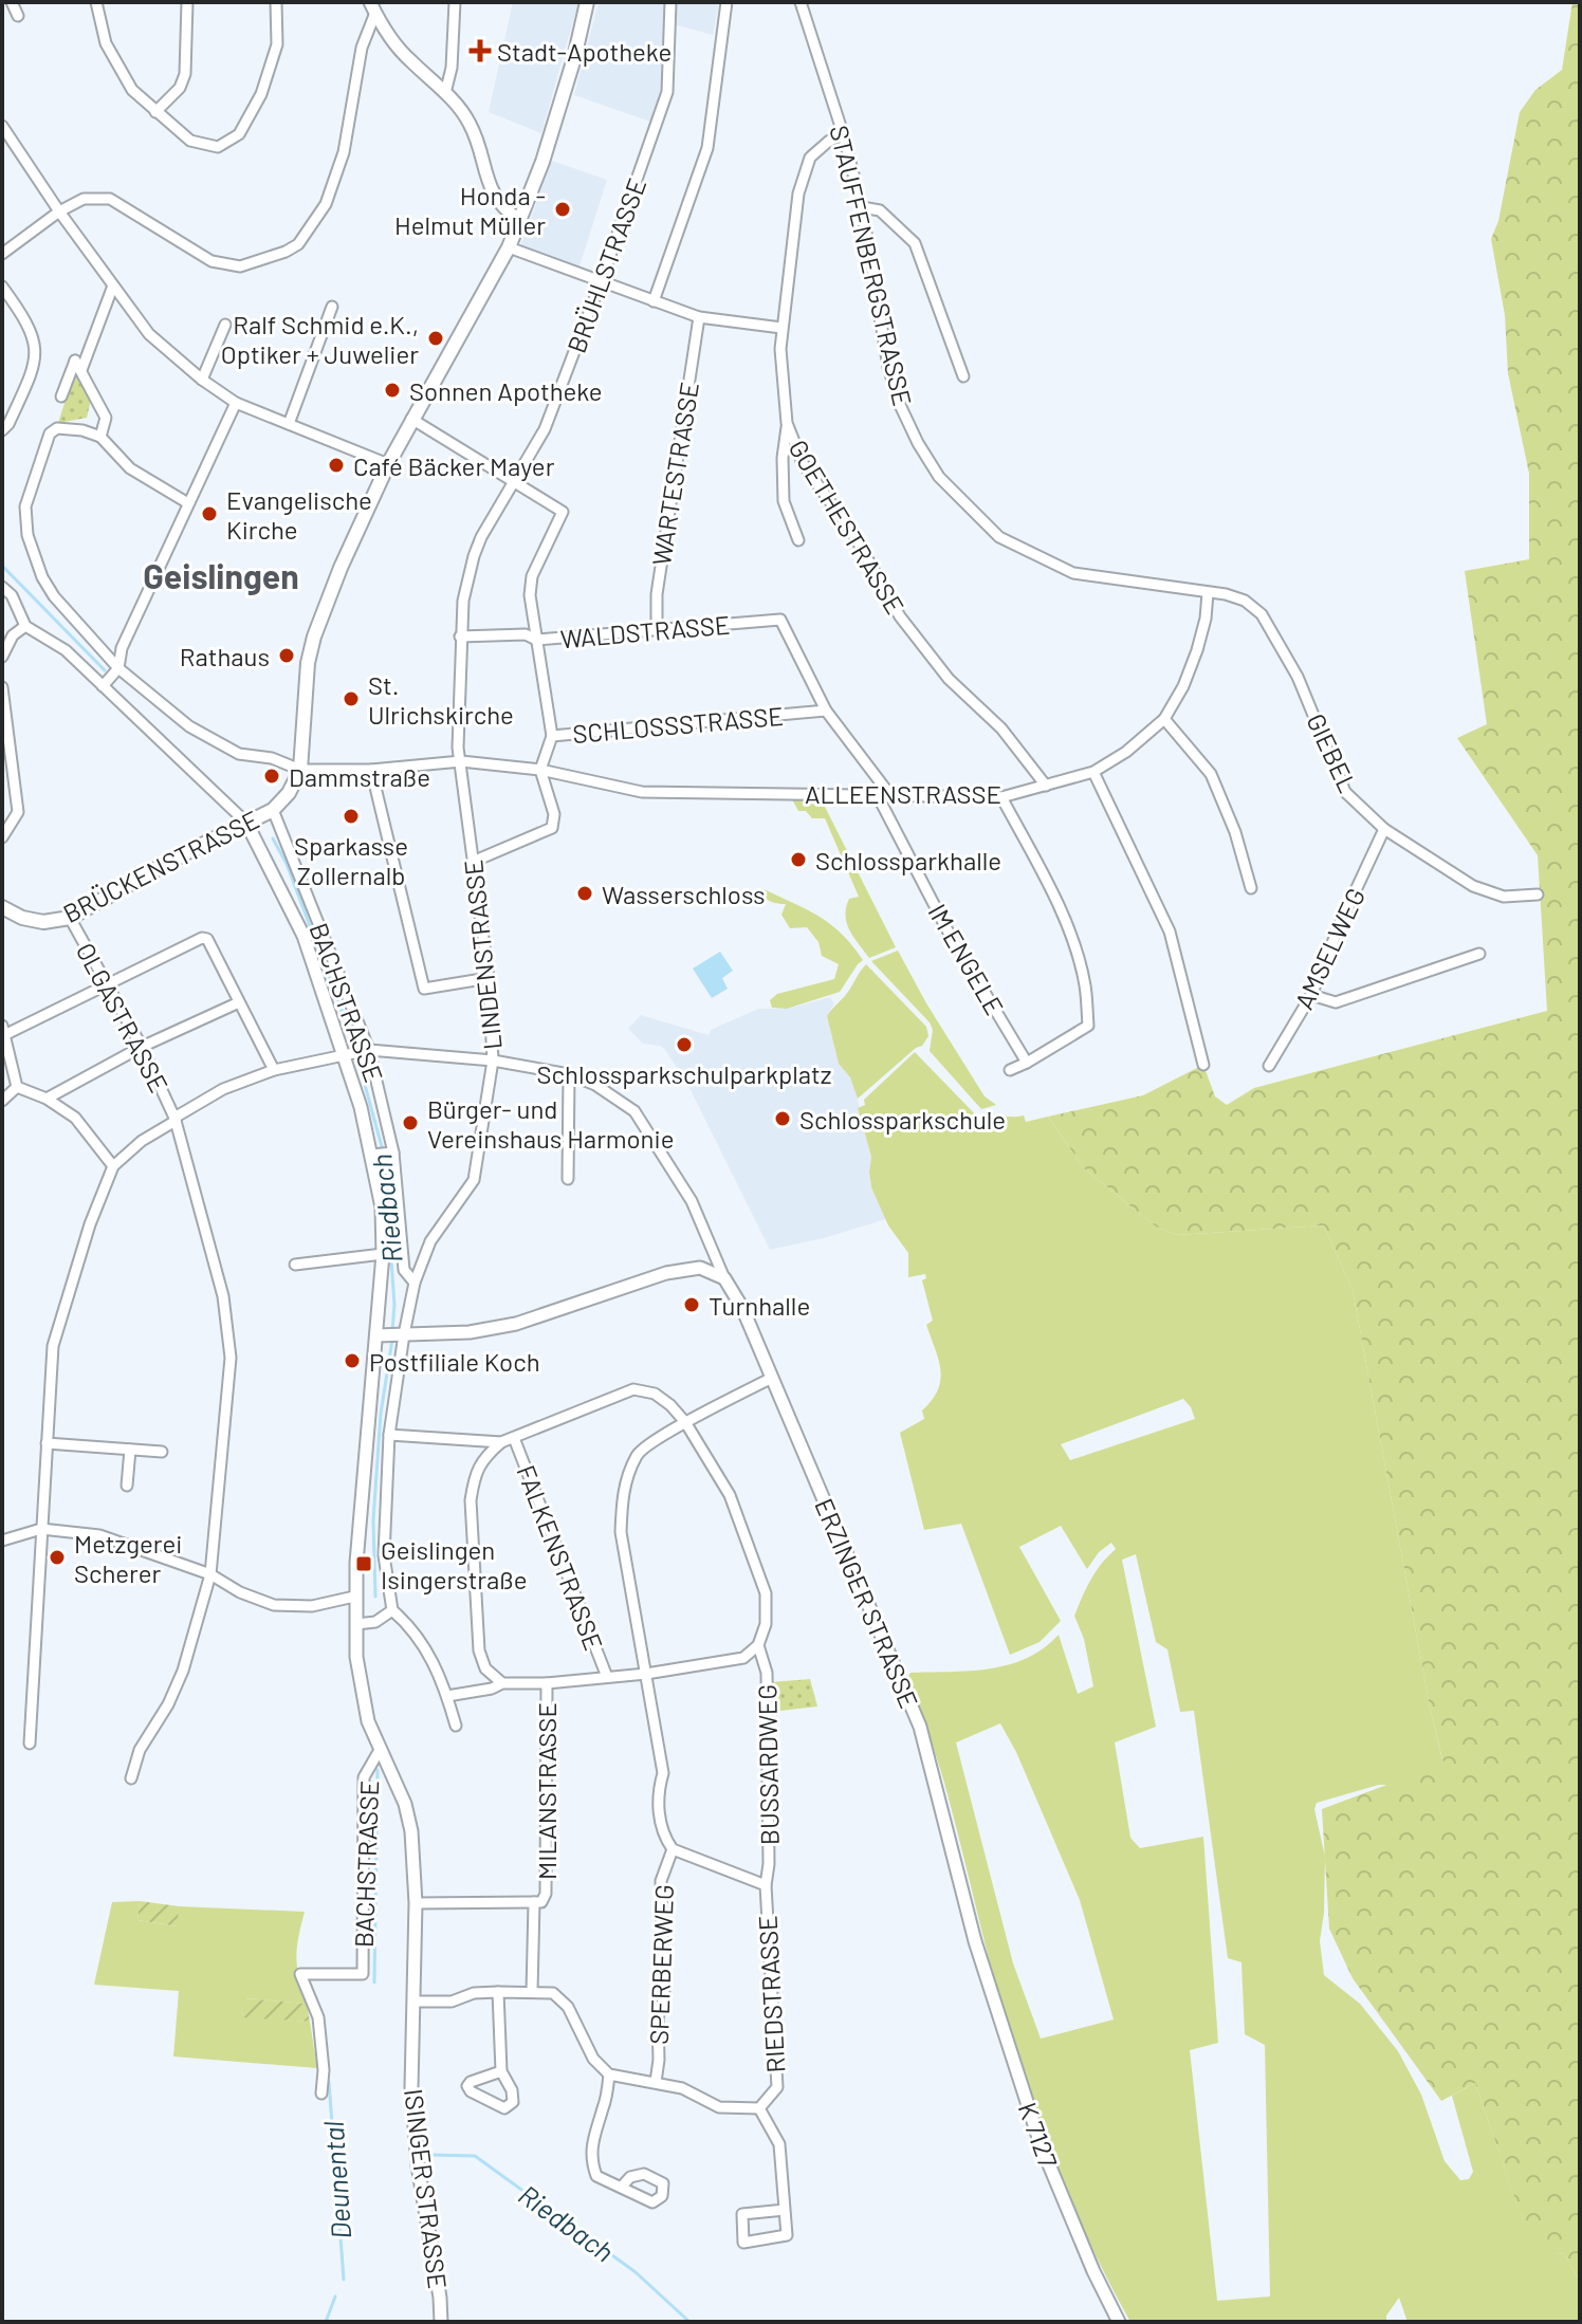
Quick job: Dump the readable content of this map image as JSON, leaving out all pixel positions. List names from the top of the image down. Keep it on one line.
{"streets":{"main road":["BRÜCKENSTRASSE"],"street":["BRÜHLSTRASSE","STAUFFENBERGSTRASSE","WARTESTRASSE","GOETHESTRASSE","WALDSTRASSE","SCHLOSSSTRASSE","GIEBEL","ALLEENSTRASSE","AMSELWEG","LINDENSTRASSE","IM ENGELE","BACHSTRASSE","OLGASTRASSE","FALKENSTRASSE","ERZINGER STRASSE","BUSSARDWEG","MILANSTRASSE","SPERBERWEG","RIEDSTRASSE","K 7127","ISINGER STRASSE"]},"crossings":[["BRÜHLSTRASSE","WALDSTRASSE"],["BRÜHLSTRASSE","LINDENSTRASSE"],["STAUFFENBERGSTRASSE","GOETHESTRASSE"],["STAUFFENBERGSTRASSE","GIEBEL"],["STAUFFENBERGSTRASSE","ALLEENSTRASSE"],["WARTESTRASSE","WALDSTRASSE"],["GOETHESTRASSE","ALLEENSTRASSE"],["WALDSTRASSE","SCHLOSSSTRASSE"],["SCHLOSSSTRASSE","ALLEENSTRASSE"],["GIEBEL","ALLEENSTRASSE"],["GIEBEL","AMSELWEG"],["ALLEENSTRASSE","IM ENGELE"],["BRÜCKENSTRASSE","BACHSTRASSE"],["BRÜCKENSTRASSE","OLGASTRASSE"],["LINDENSTRASSE","BACHSTRASSE"],["BACHSTRASSE","ISINGER STRASSE"],["ERZINGER STRASSE","K 7127"],["BUSSARDWEG","RIEDSTRASSE"],["SPERBERWEG","RIEDSTRASSE"]],"districts":["Geislingen"],"water":["Riedbach","Deunental"],"places":{"health":["Stadt-Apotheke"],"other":["Honda - Helmut Müller","Ralf Schmid e.K., Optiker + Juwelier","Sonnen Apotheke","Café Bäcker Mayer","Evangelische Kirche","Rathaus","St. Ulrichskirche","Dammstraße","Sparkasse Zollernalb","Schlossparkhalle","Wasserschloss","Schlossparkschulparkplatz","Schlossparkschule","Bürger- und Vereinshaus Harmonie","Turnhalle","Postfiliale Koch","Metzgerei Scherer"],"transit":["Geislingen Isingerstraße"]}}
